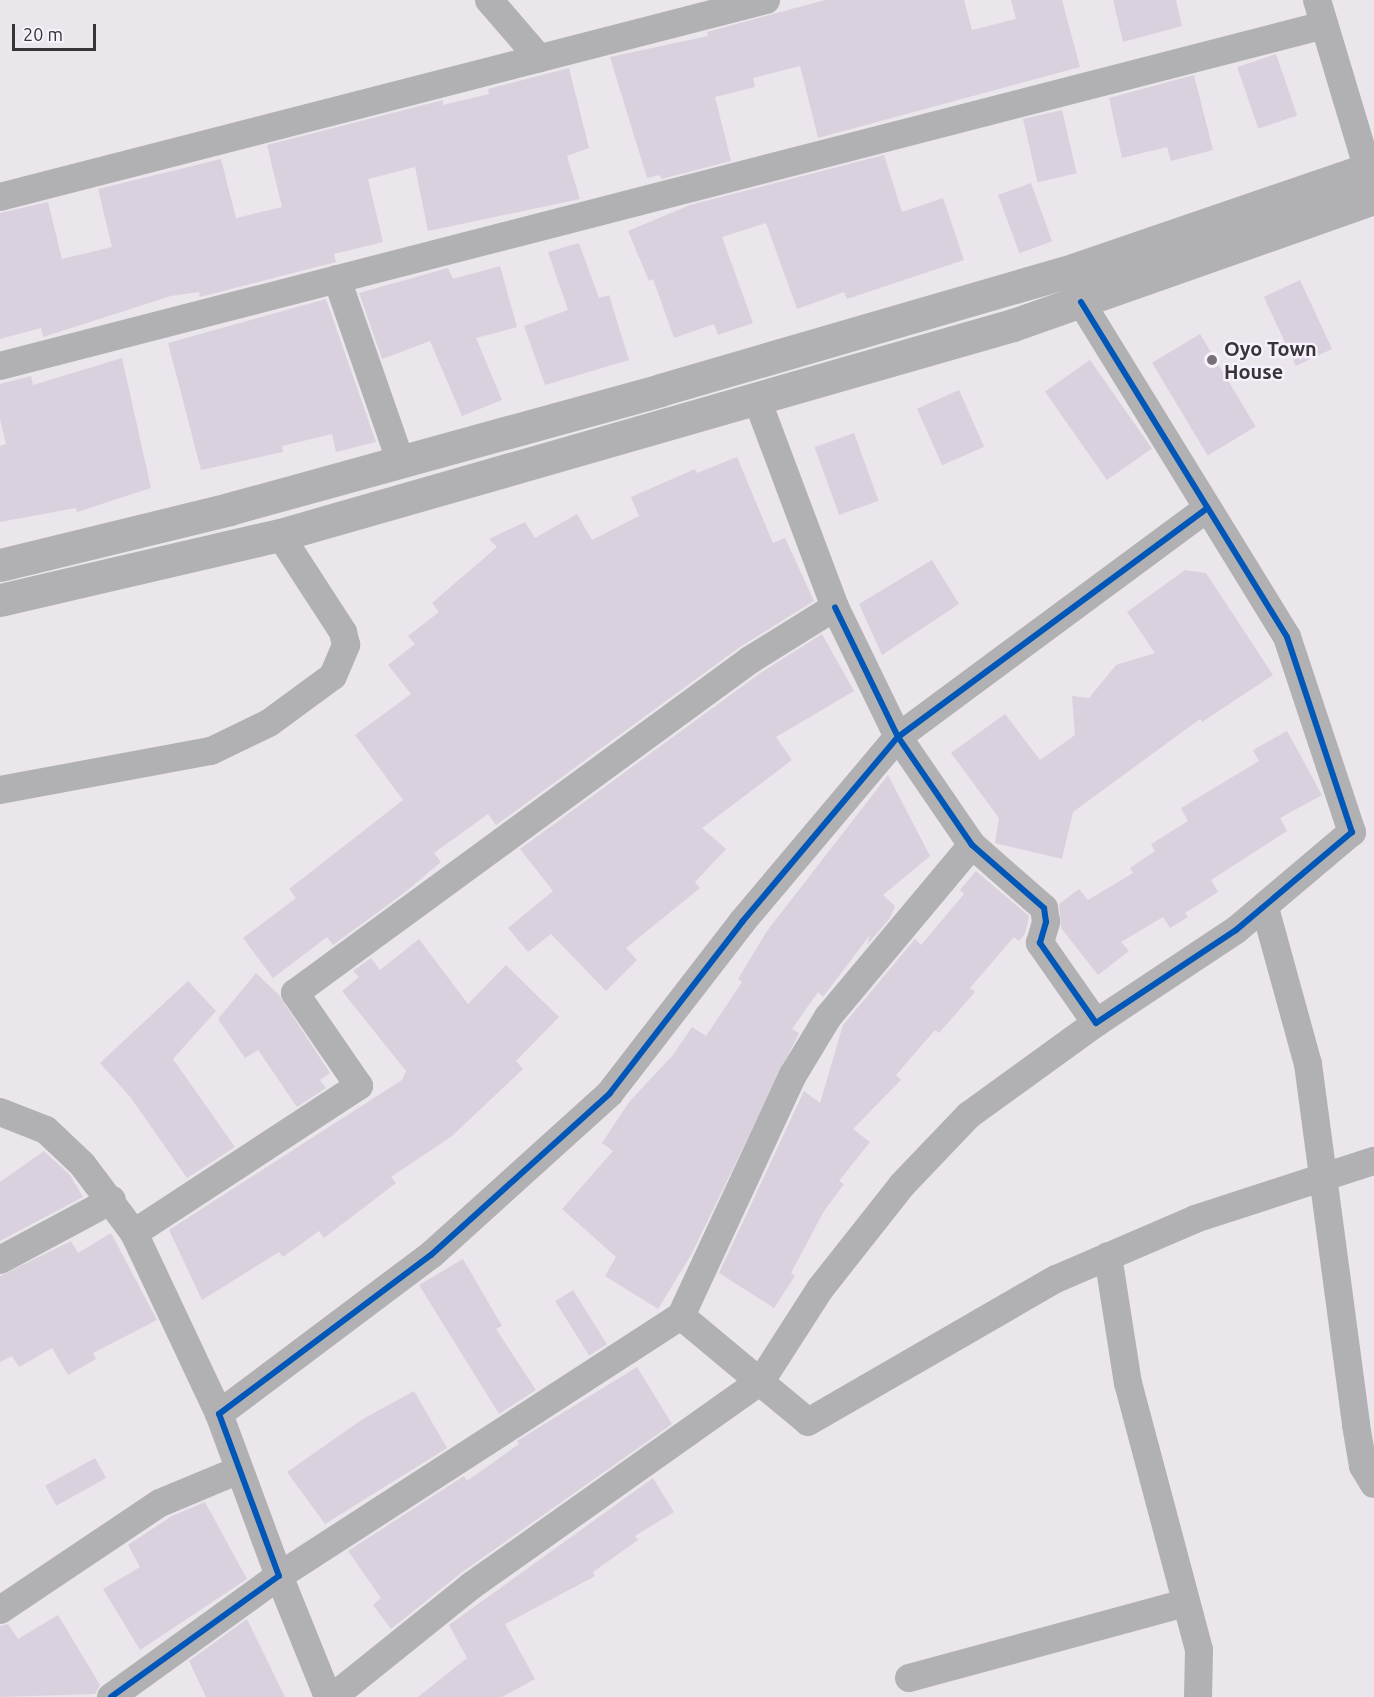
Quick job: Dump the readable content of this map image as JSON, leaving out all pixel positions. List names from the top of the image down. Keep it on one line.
{"places":["Oyo Town House"],"scale_bar":"20 m"}
